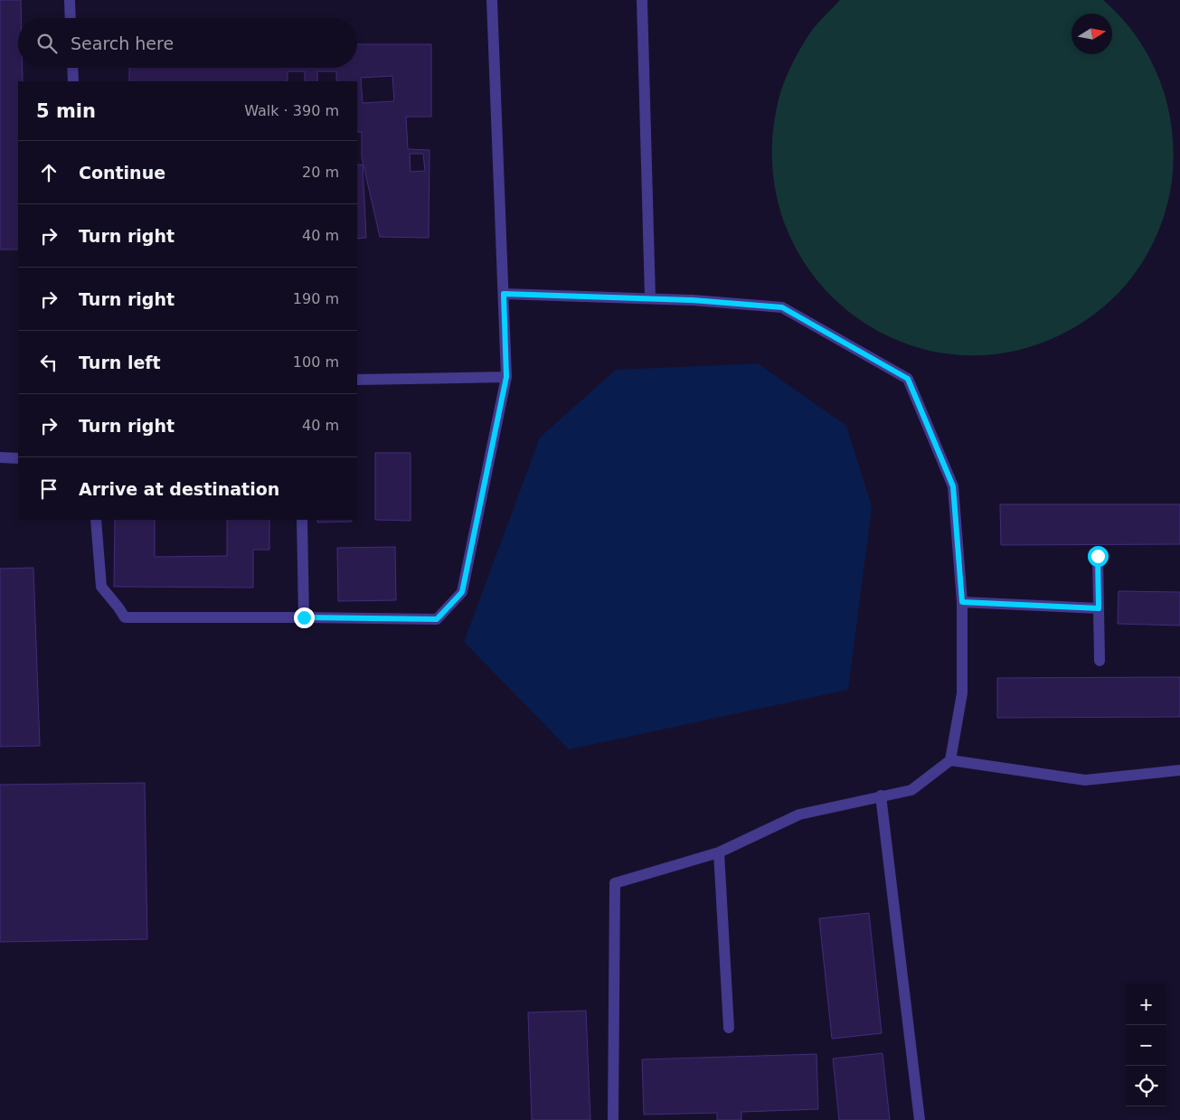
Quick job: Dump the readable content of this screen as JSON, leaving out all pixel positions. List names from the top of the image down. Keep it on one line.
{"north":"right","page":{"search":"Search here","heading":["5 min","Walk · 390 m"],"list":[["Continue","20 m"],["Turn right","40 m"],["Turn right","190 m"],["Turn left","100 m"],["Turn right","40 m"],"Arrive at destination"],"map_buttons":["+","−"]}}
